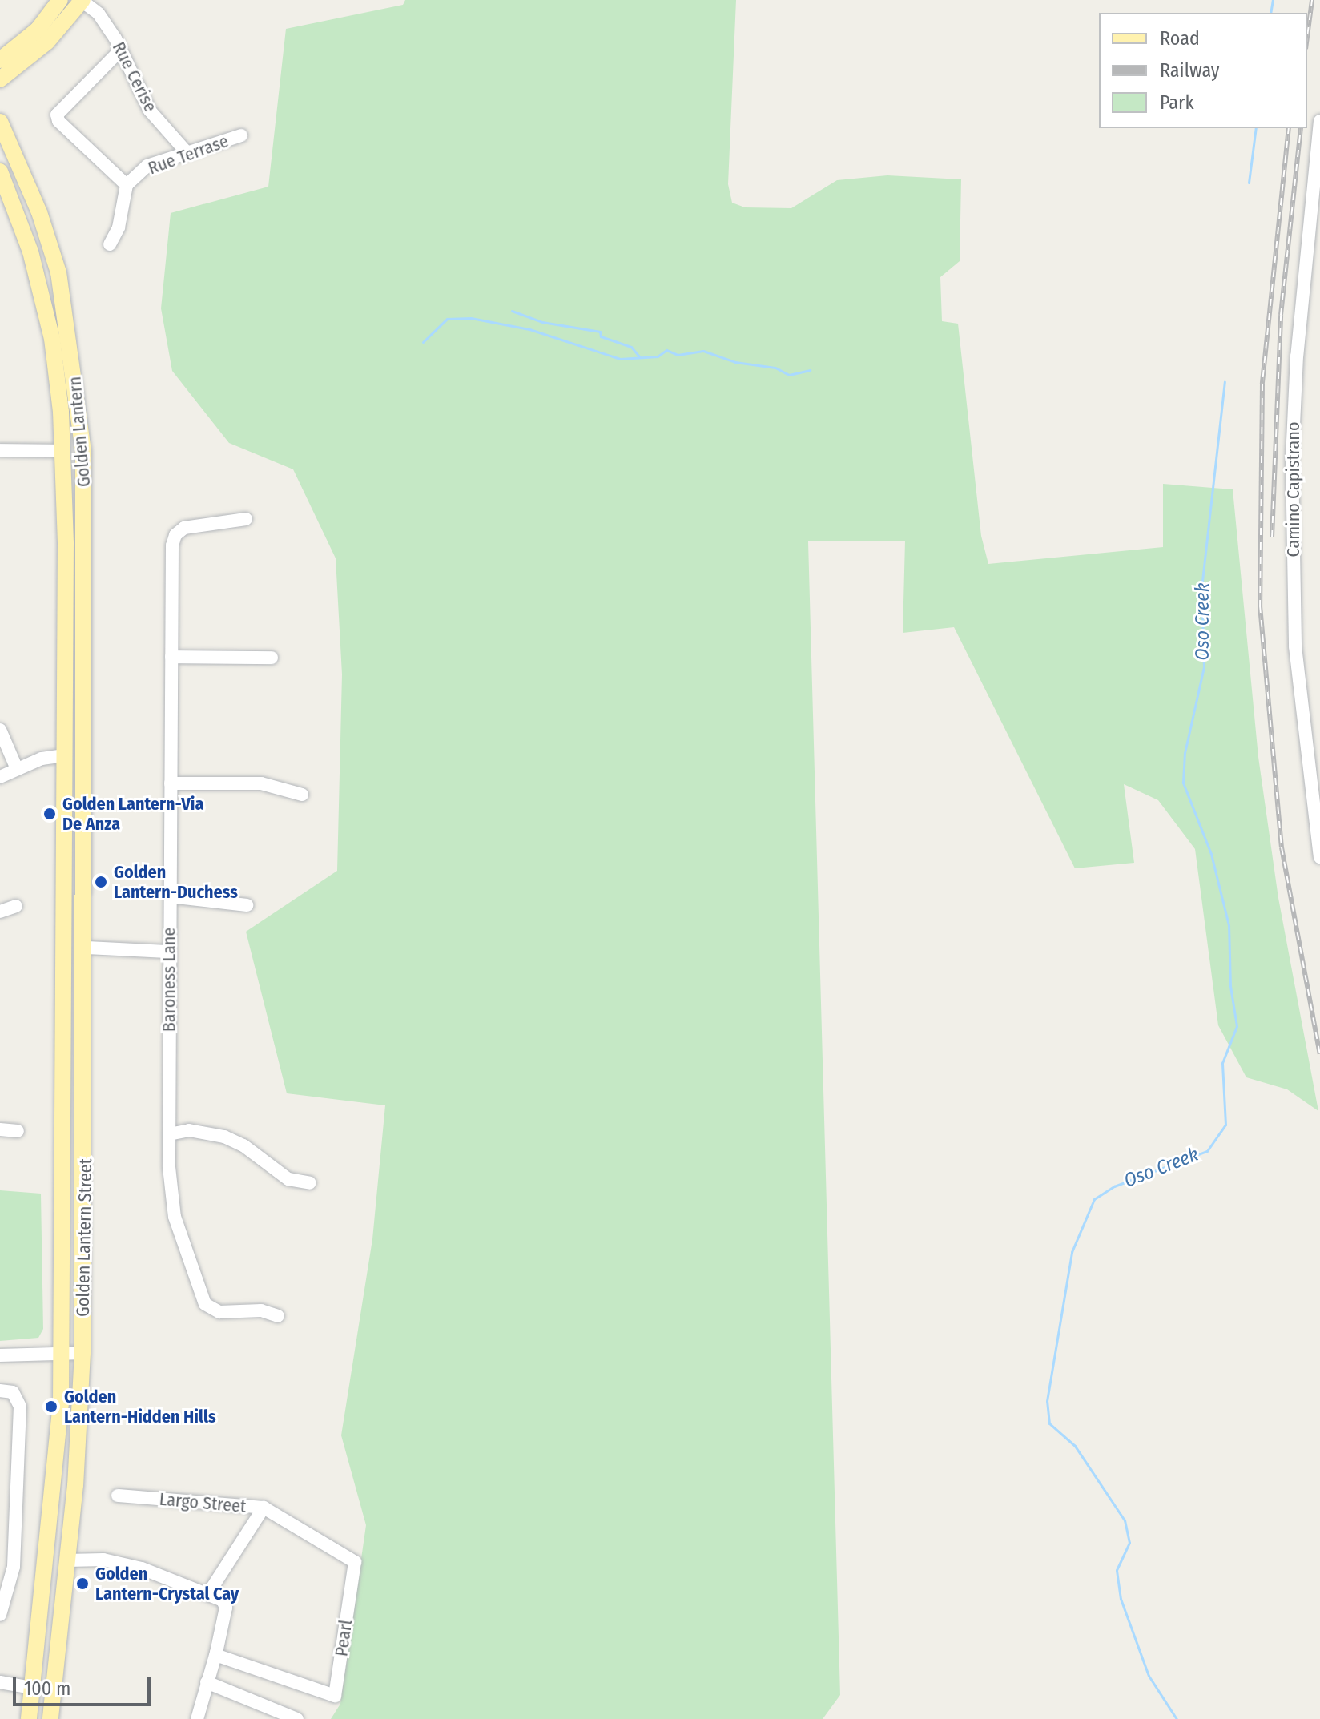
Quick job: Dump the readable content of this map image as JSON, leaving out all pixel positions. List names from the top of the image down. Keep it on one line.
{"streets":{"main road":["Golden Lantern","Golden Lantern Street"],"street":["Rue Cerise","Rue Terrase","Camino Capistrano","Baroness Lane","Largo Street","Pearl"]},"crossings":[["Rue Cerise","Rue Terrase"],["Golden Lantern","Golden Lantern Street"],["Largo Street","Pearl"]],"water":["Oso Creek"],"places":["Golden Lantern-Via De Anza","Golden Lantern-Duchess","Golden Lantern-Hidden Hills","Golden Lantern-Crystal Cay"],"legend":["Road","Railway","Park"],"scale_bar":"100 m"}
